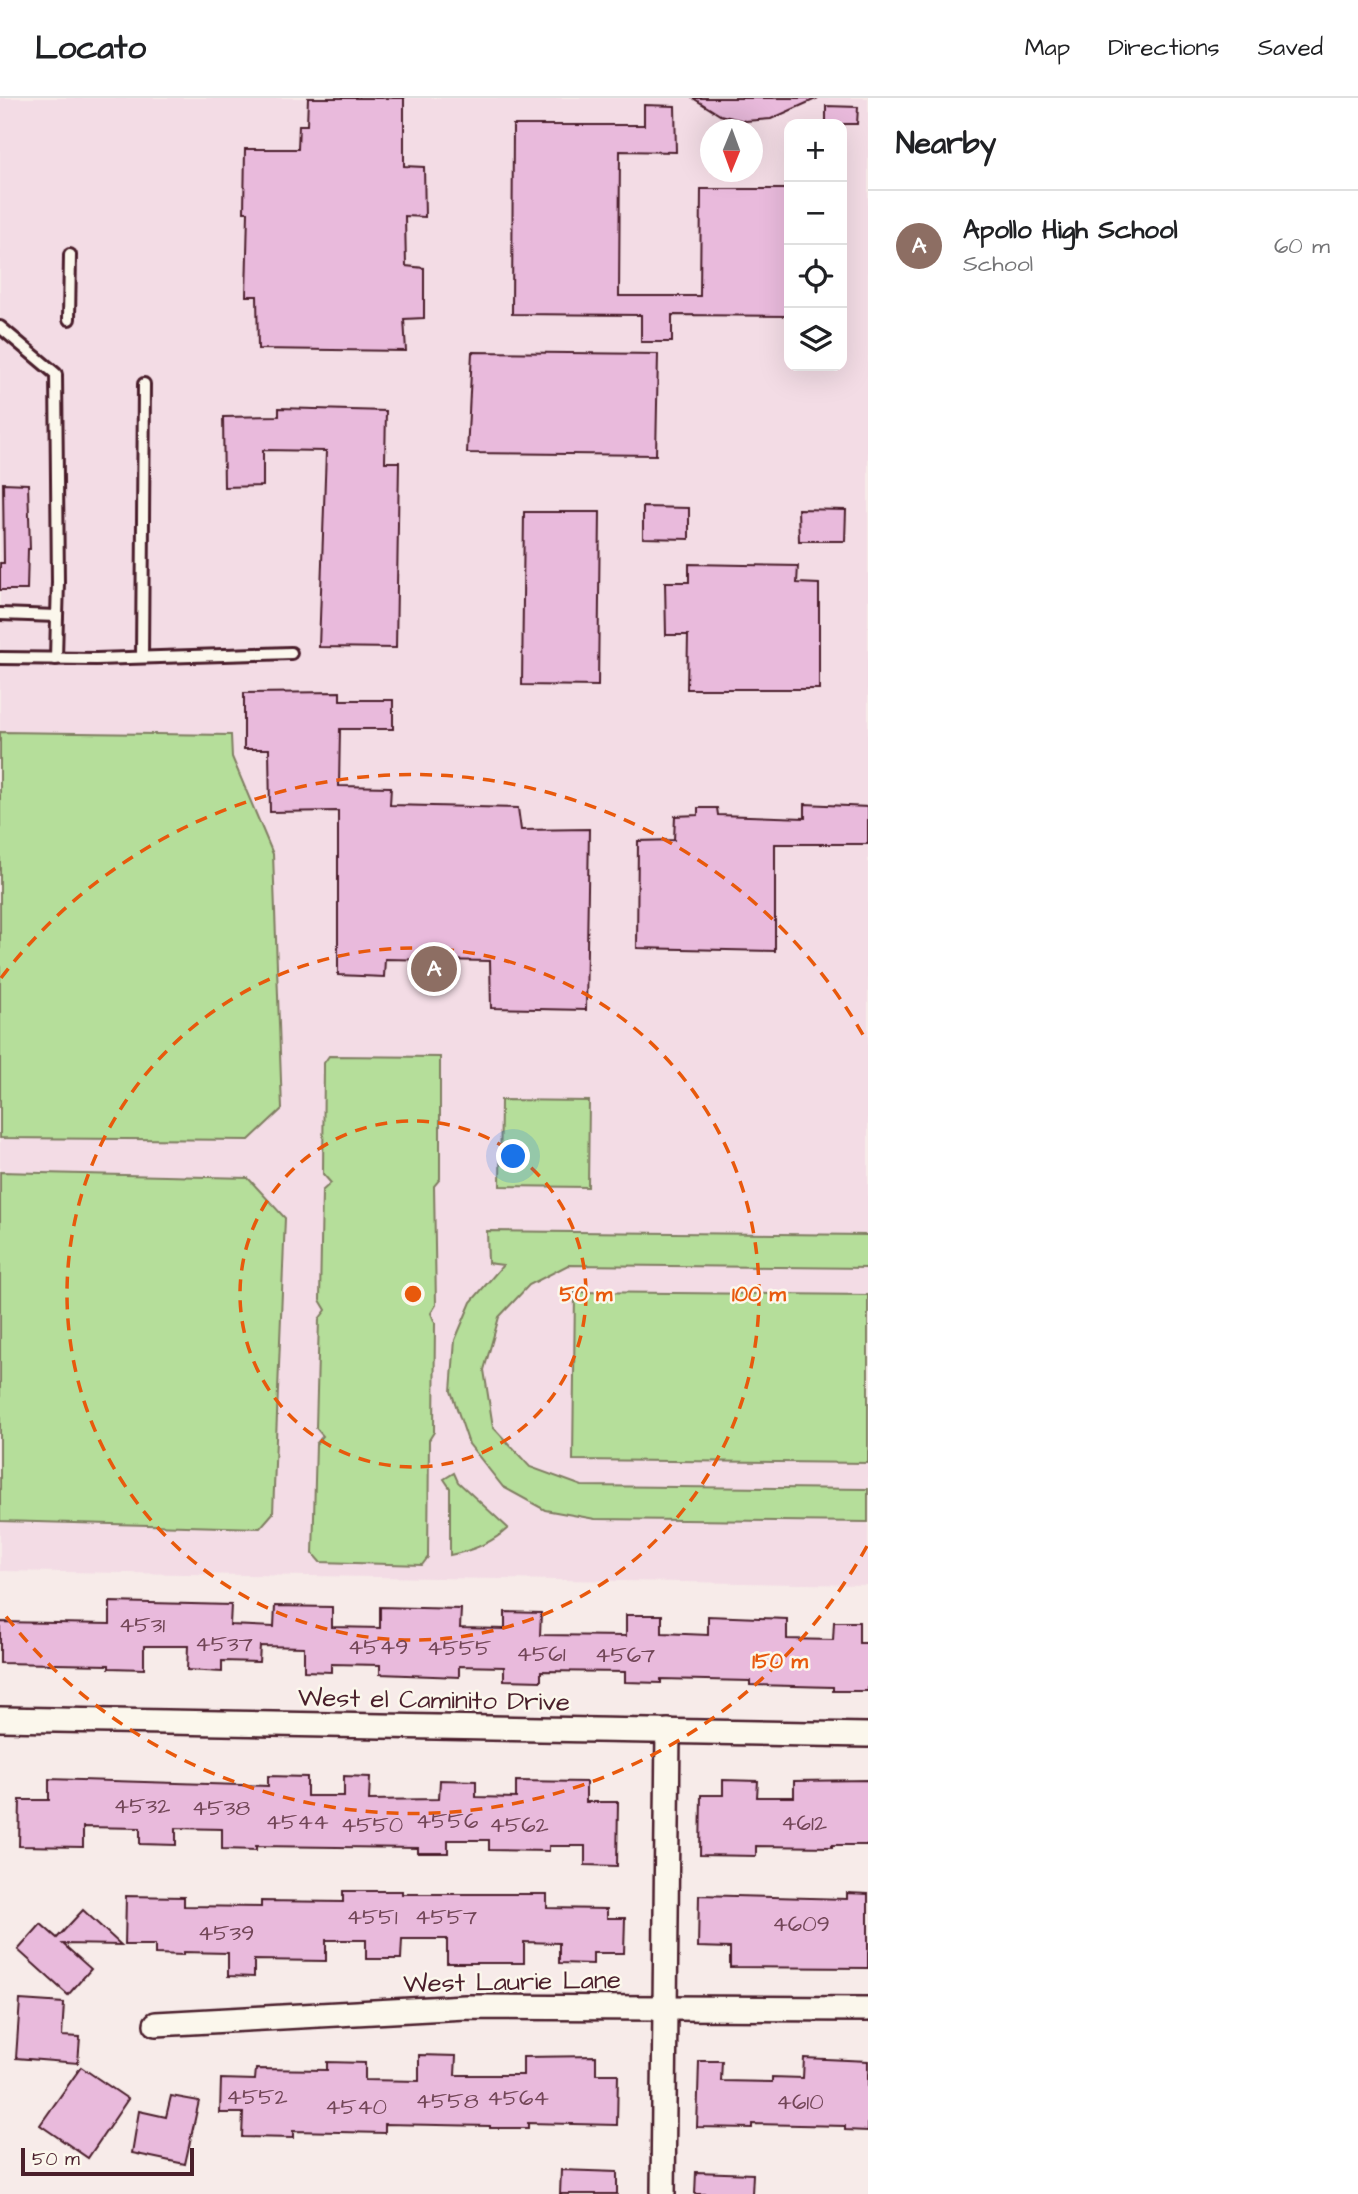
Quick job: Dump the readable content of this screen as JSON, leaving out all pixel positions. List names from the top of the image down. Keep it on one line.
{"streets":{"street":["West el Caminito Drive","West Laurie Lane"]},"house_numbers":["4531","4537","4549","4555","4561","4567","4532","4538","4556","4544","4612","4550","4562","4551","4557","4609","4539","4552","4564","4558","4610","4540"],"scale_bar":"50 m","north":"bottom","page":{"header":"Locato","nav":["Map","Directions","Saved"],"heading":"Nearby","map_buttons":["+","−"],"list":[{"mark":"A","name":"Apollo High School","note":"School","value":"60 m"}],"pins":"A","scale":"50 m"},"rings":["50 m","100 m","150 m"]}
